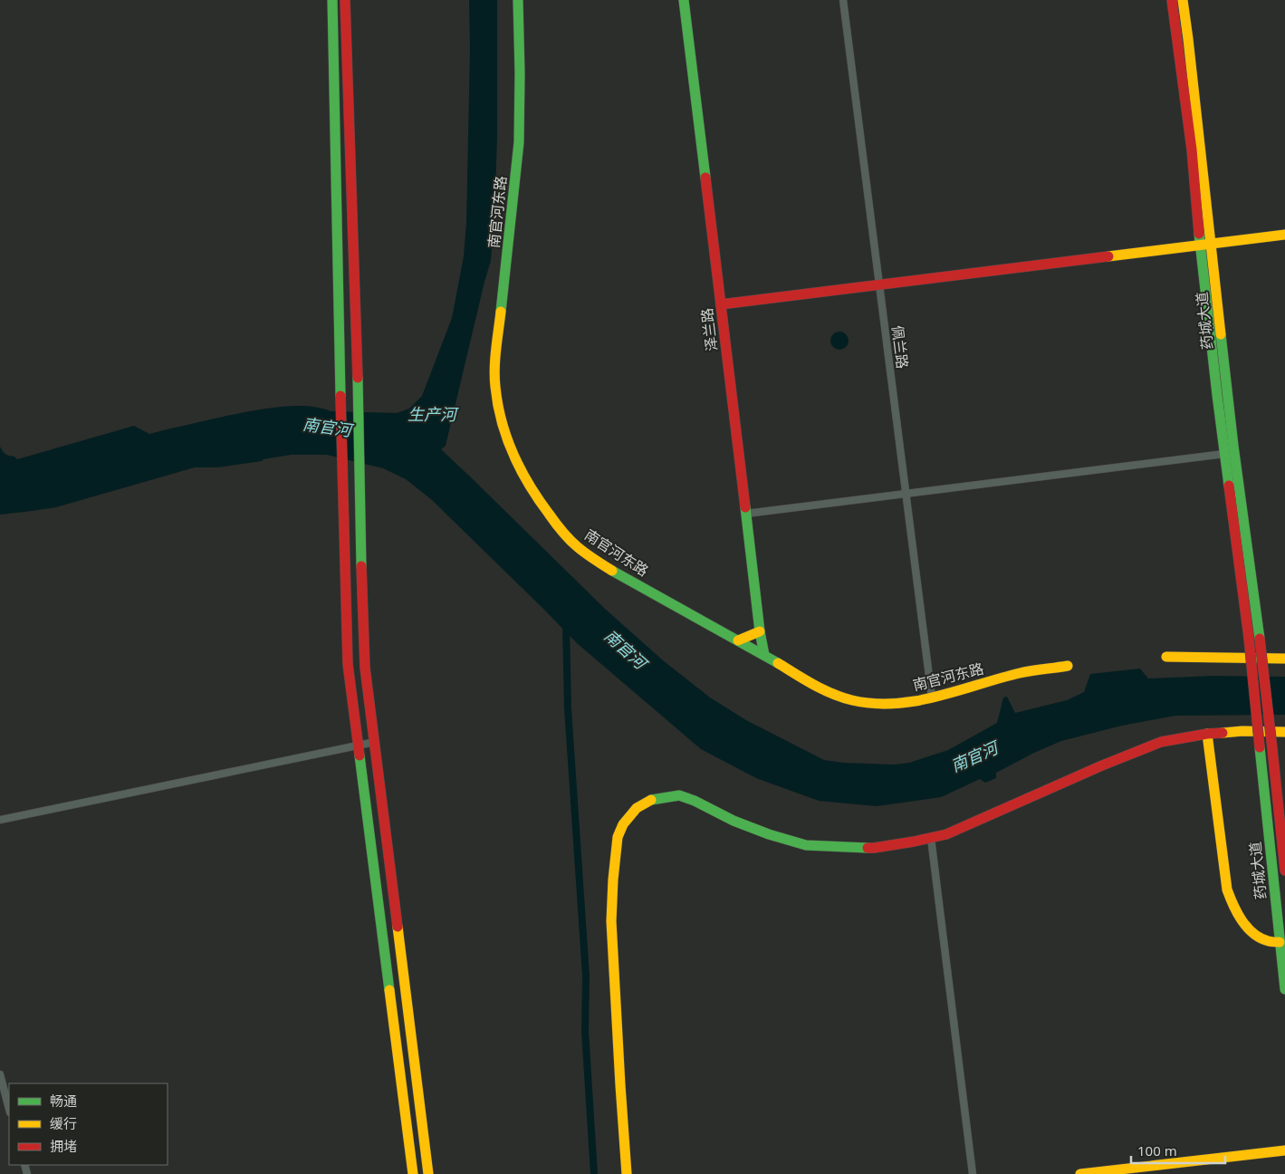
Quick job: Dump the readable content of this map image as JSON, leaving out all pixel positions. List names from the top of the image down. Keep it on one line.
{"streets":{"street":["南官河东路","药城大道","泽兰路","佩兰路"]},"crossings":[["南官河东路","泽兰路"],["南官河东路","佩兰路"]],"water":["生产河","南官河"],"legend":["畅通","缓行","拥堵"],"scale_bar":"100 m"}
